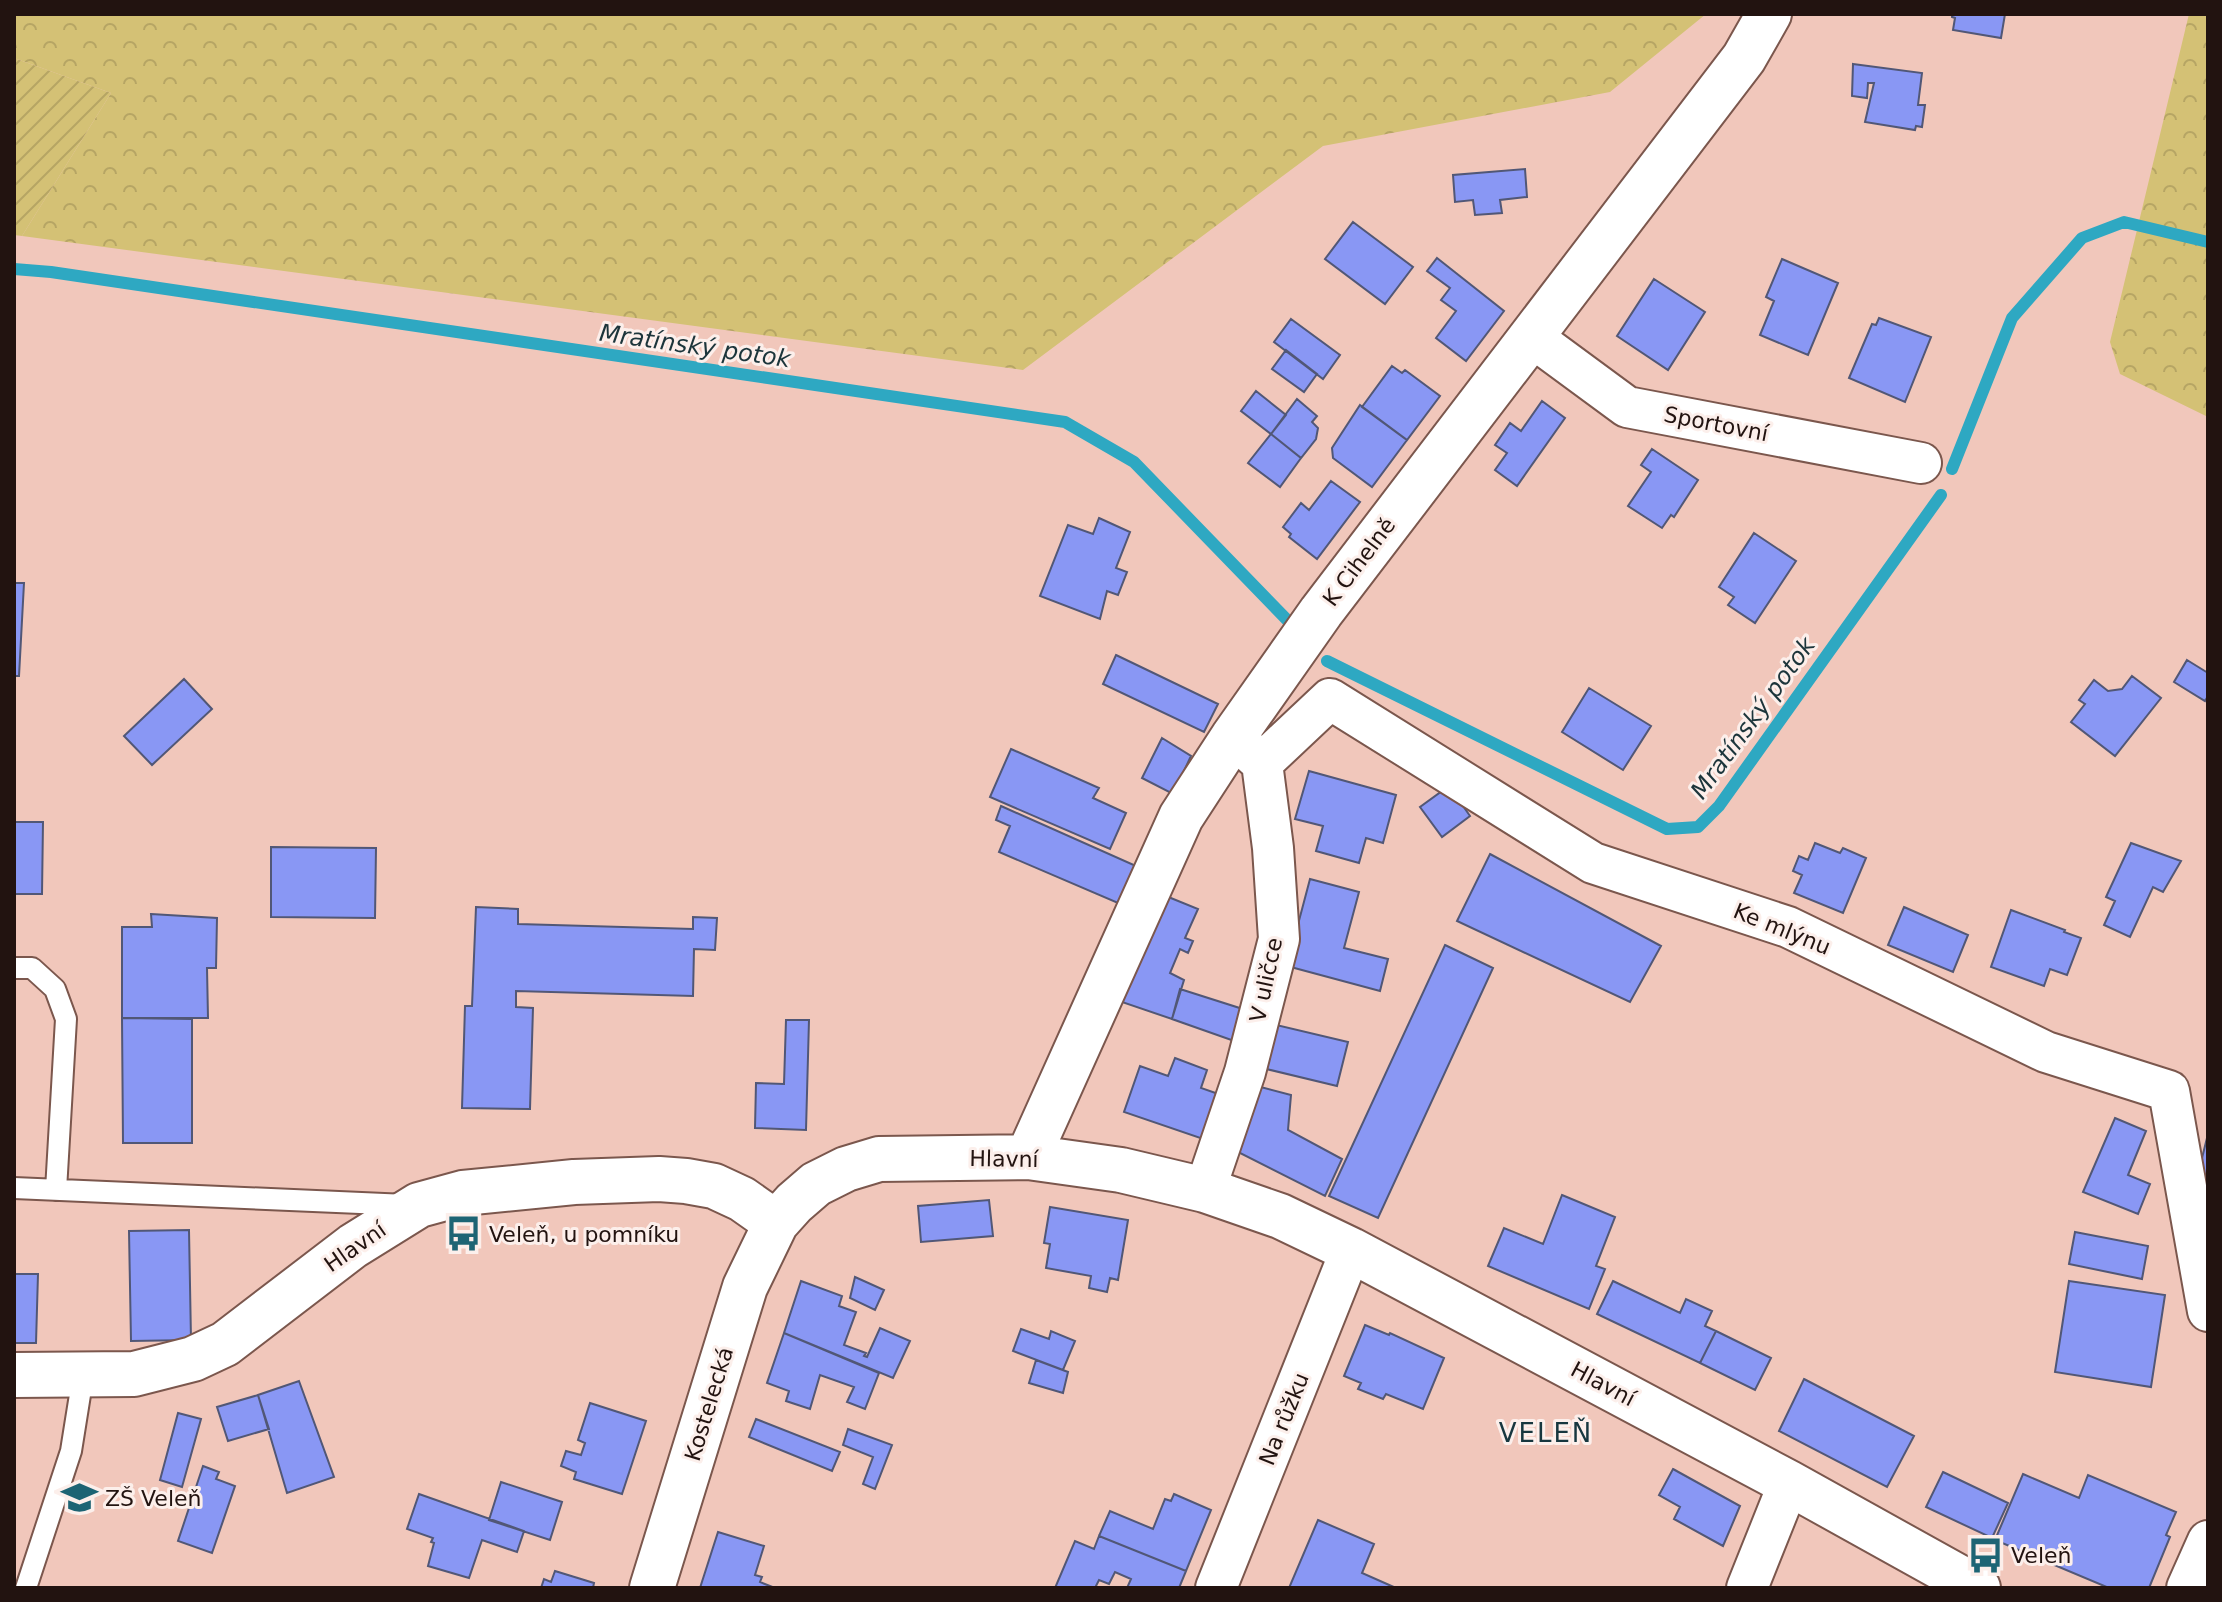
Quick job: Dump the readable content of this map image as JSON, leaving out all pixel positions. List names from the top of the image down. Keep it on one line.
{"streets":{"street":["Sportovní","K Cihelně","Ke mlýnu","V uličce","Hlavní","Kostelecká","Na růžku"]},"crossings":[["Sportovní","K Cihelně"],["K Cihelně","Ke mlýnu"],["K Cihelně","V uličce"],["K Cihelně","Hlavní"],["Ke mlýnu","V uličce"],["V uličce","Hlavní"],["Hlavní","Kostelecká"],["Hlavní","Na růžku"]],"districts":["VELEŇ"],"water":["Mratínský potok"],"places":{"bus stop":["Veleň, u pomníku","Veleň"],"school or university":["ZŠ Veleň"]}}
